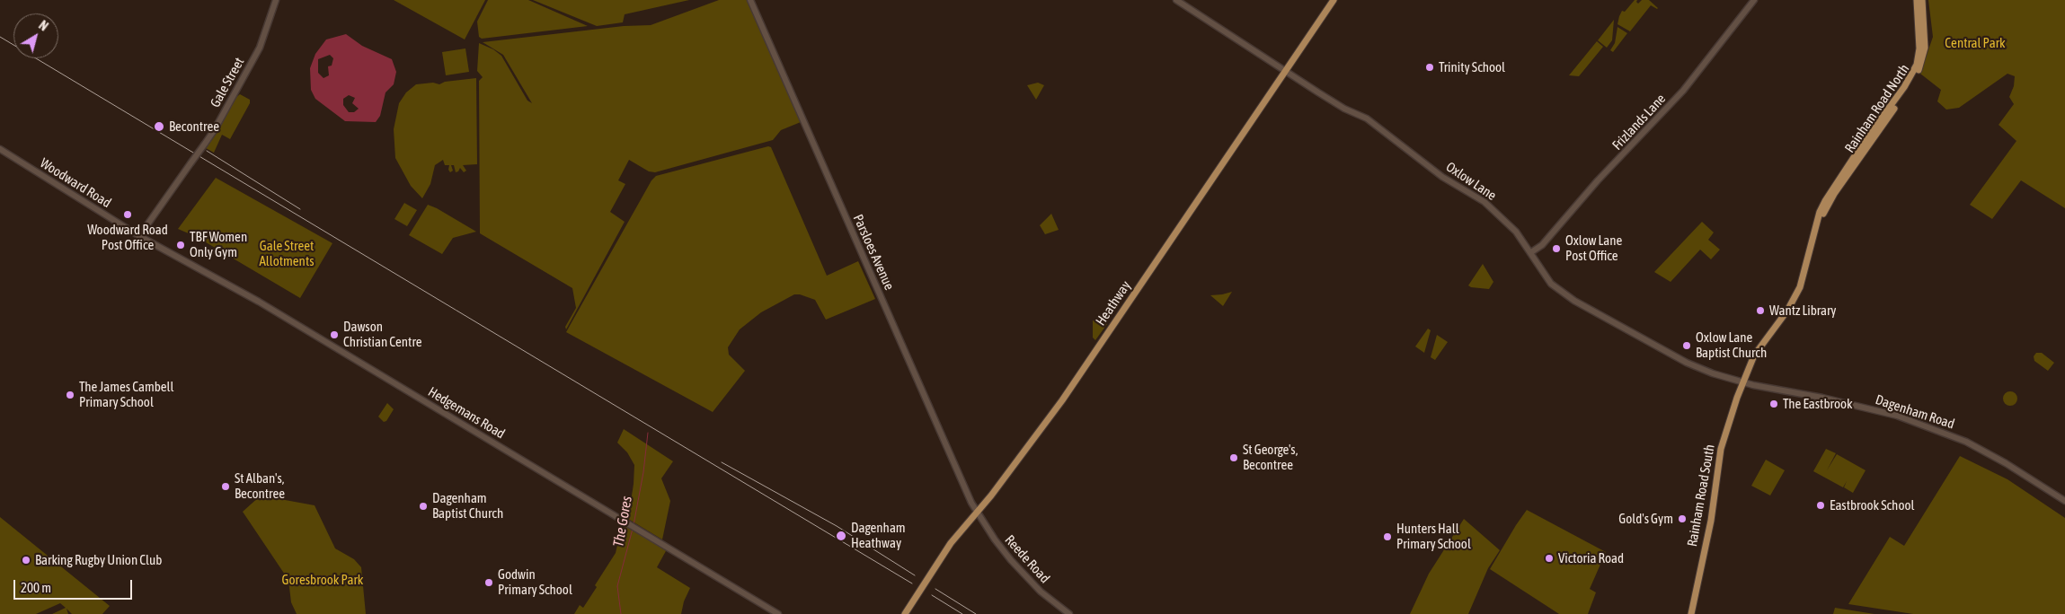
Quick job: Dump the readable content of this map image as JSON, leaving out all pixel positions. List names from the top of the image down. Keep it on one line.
{"streets":{"main road":["Rainham Road North","Heathway","Rainham Road South"],"street":["Gale Street","Frizlands Lane","Oxlow Lane","Woodward Road","Parsloes Avenue","Dagenham Road","Hedgemans Road","Reede Road"]},"crossings":[["Gale Street","Woodward Road"],["Gale Street","Hedgemans Road"],["Rainham Road North","Oxlow Lane"],["Rainham Road North","Dagenham Road"],["Rainham Road North","Rainham Road South"],["Frizlands Lane","Oxlow Lane"],["Oxlow Lane","Heathway"],["Oxlow Lane","Dagenham Road"],["Oxlow Lane","Rainham Road South"],["Woodward Road","Hedgemans Road"],["Parsloes Avenue","Heathway"],["Parsloes Avenue","Reede Road"],["Heathway","Reede Road"],["Dagenham Road","Rainham Road South"]],"water":["The Gores"],"parks":["Central Park","Gale Street Allotments","Goresbrook Park"],"places":["Trinity School","Becontree","Woodward Road Post Office","TBF Women Only Gym","Oxlow Lane Post Office","Wantz Library","Dawson Christian Centre","Oxlow Lane Baptist Church","The James Cambell Primary School","The Eastbrook","St George's, Becontree","St Alban's, Becontree","Eastbrook School","Dagenham Baptist Church","Gold's Gym","Dagenham Heathway","Hunters Hall Primary School","Victoria Road","Barking Rugby Union Club","Godwin Primary School"],"scale_bar":"200 m","north":"top right"}
